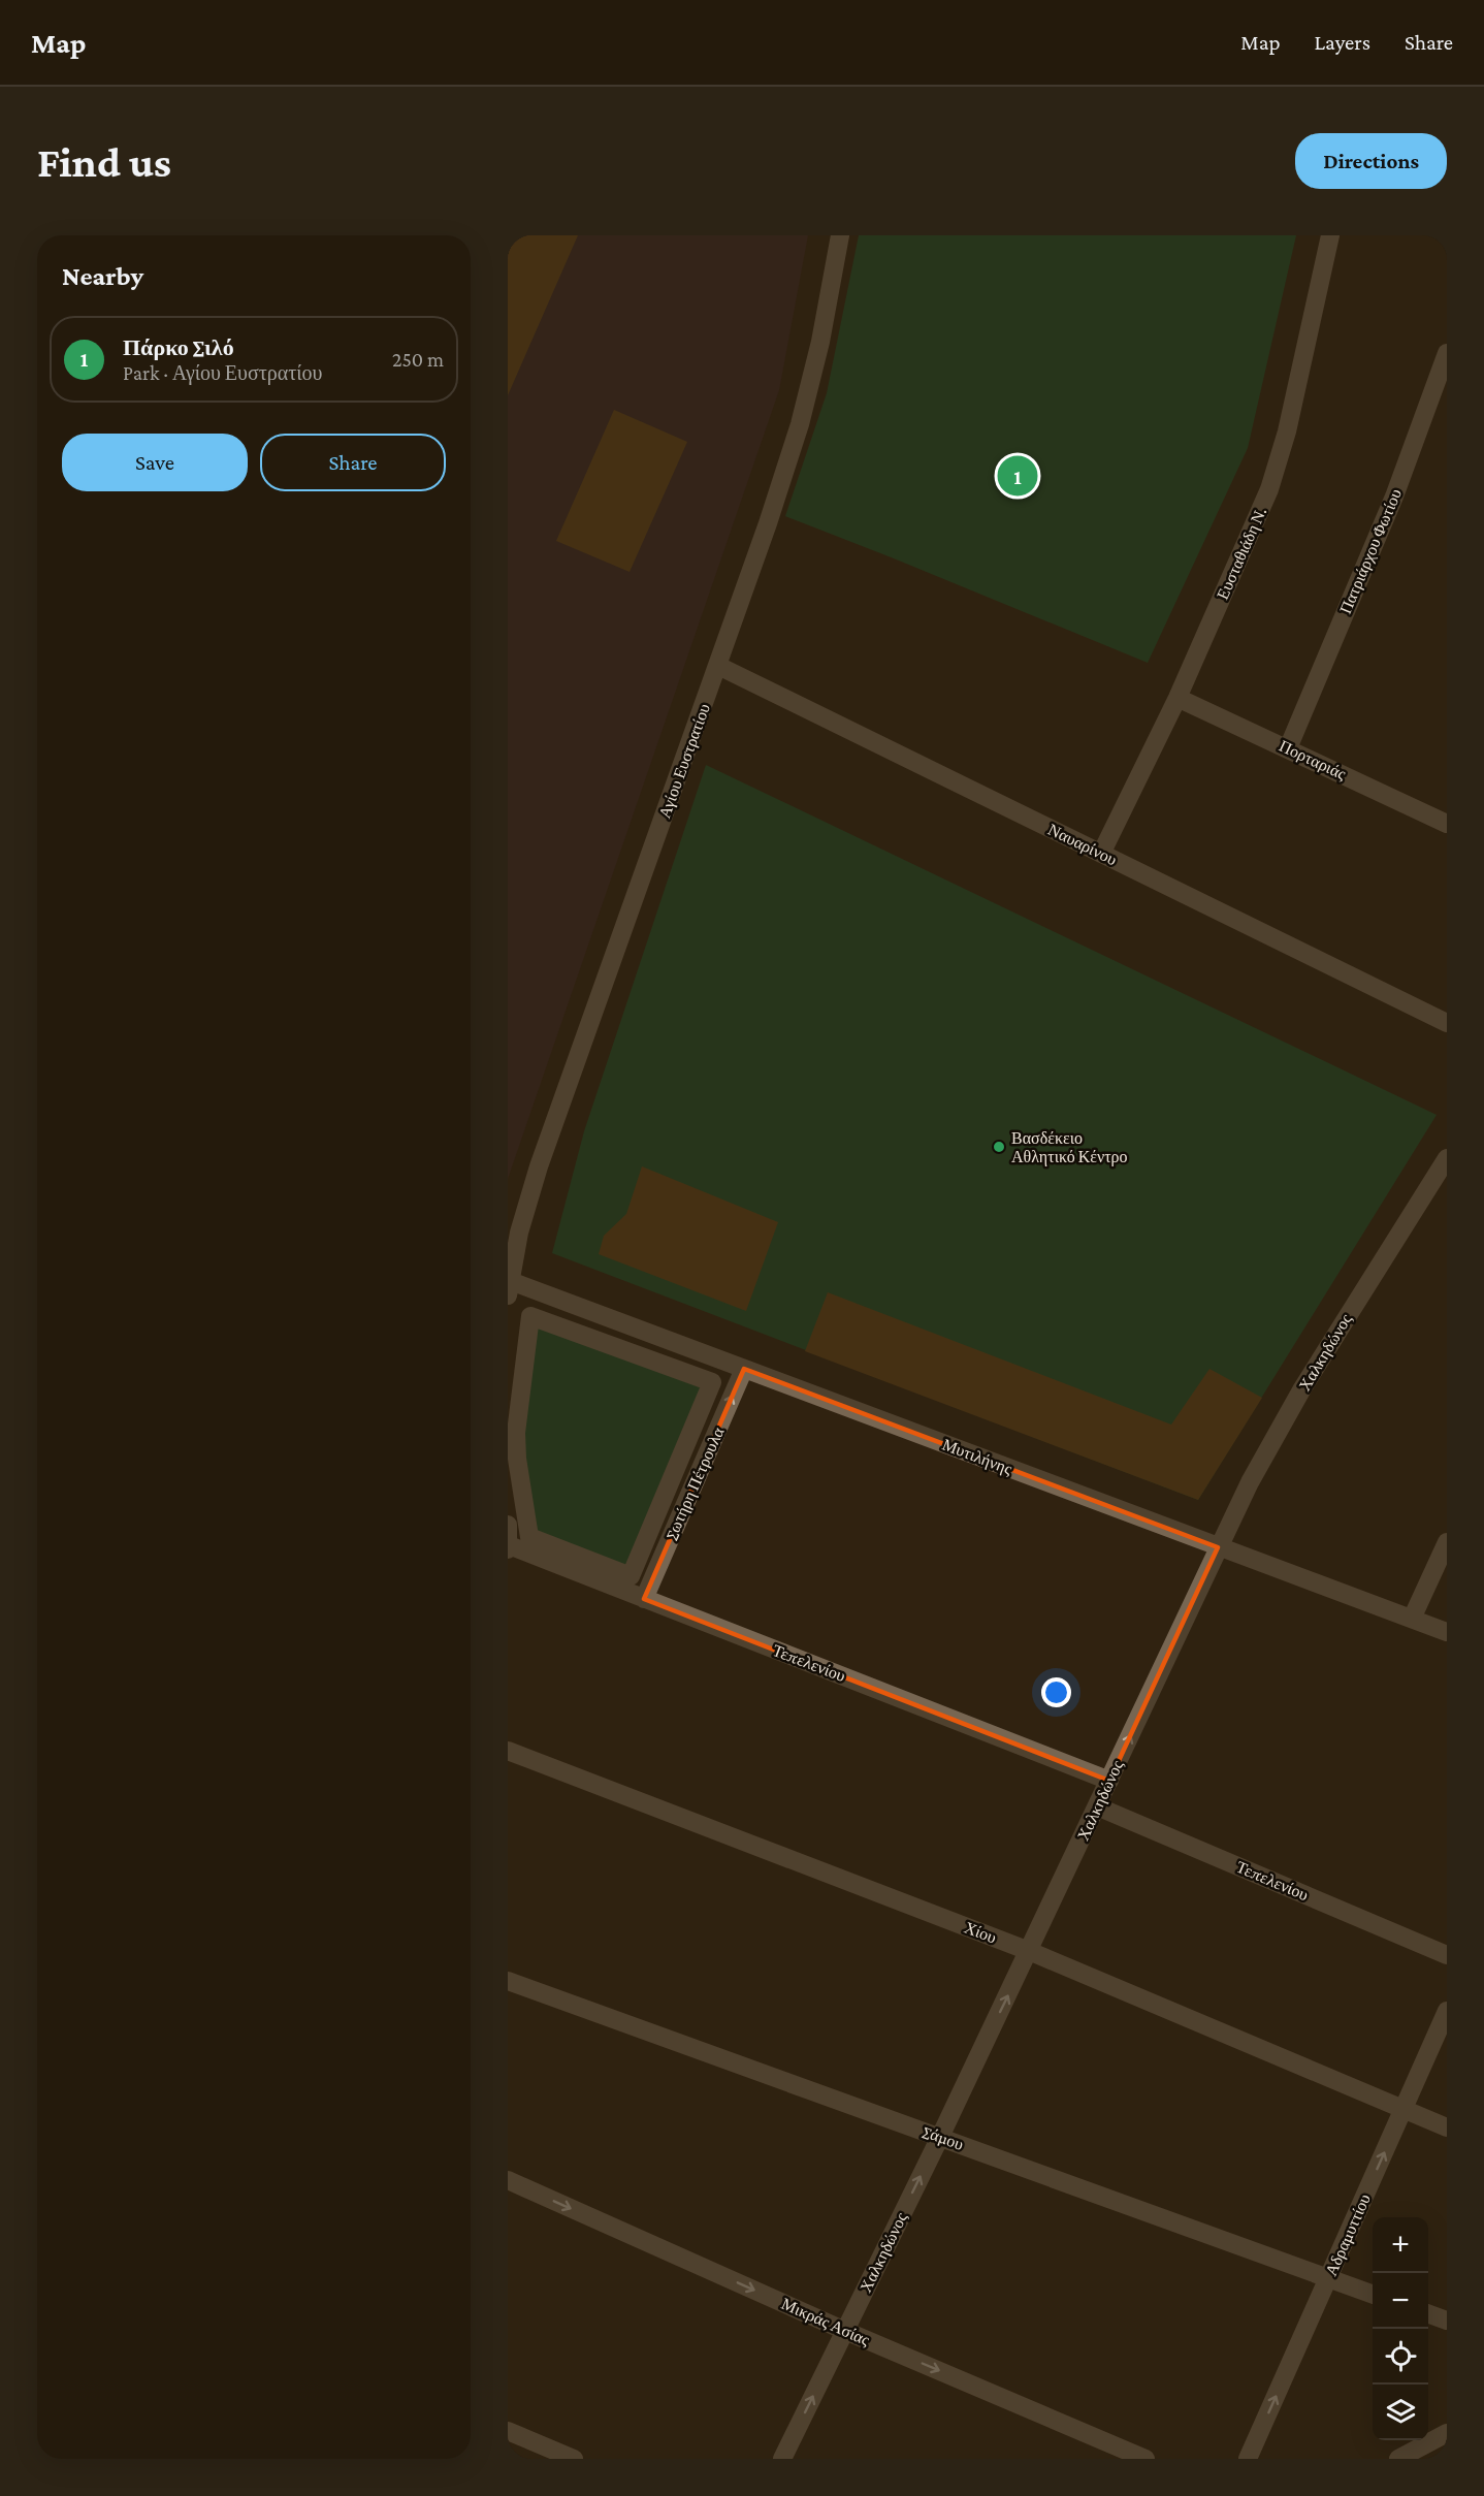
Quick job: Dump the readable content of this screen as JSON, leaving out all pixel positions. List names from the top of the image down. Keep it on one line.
{"streets":{"street":["Πατριάρχου Φωτίου","Ευσταθιάδη Ν.","Πορταριάς","Αγίου Ευστρατίου","Ναυαρίνου","Χαλκηδώνος","Μυτιλήνης","Σωτήρη Πέτρουλα","Τεπελενίου","Χίου","Σάμου","Αδραμυττίου","Μικράς Ασίας"]},"crossings":[["Πατριάρχου Φωτίου","Πορταριάς"],["Ευσταθιάδη Ν.","Πορταριάς"],["Ευσταθιάδη Ν.","Ναυαρίνου"],["Αγίου Ευστρατίου","Ναυαρίνου"],["Αγίου Ευστρατίου","Μυτιλήνης"],["Χαλκηδώνος","Μυτιλήνης"],["Χαλκηδώνος","Τεπελενίου"],["Χαλκηδώνος","Χίου"],["Χαλκηδώνος","Σάμου"],["Χαλκηδώνος","Μικράς Ασίας"],["Μυτιλήνης","Σωτήρη Πέτρουλα"],["Σωτήρη Πέτρουλα","Τεπελενίου"],["Χίου","Αδραμυττίου"],["Σάμου","Αδραμυττίου"]],"one_way":["Χαλκηδώνος","Σωτήρη Πέτρουλα","Αδραμυττίου","Μικράς Ασίας"],"places":["Βασδέκειο Αθλητικό Κέντρο"],"page":{"header":"Map","nav":["Map","Layers","Share"],"buttons":["Directions",["Save","Share"]],"title":"Find us","heading":"Nearby","list":[{"mark":"1","name":"Πάρκο Σιλό","note":"Park · Αγίου Ευστρατίου","value":"250 m"}],"pins":"1","map_buttons":["+","−"]}}
